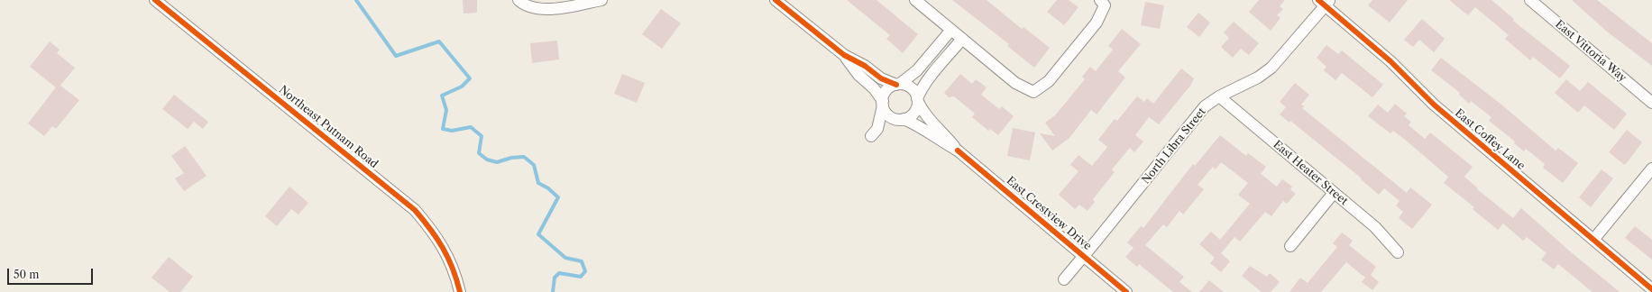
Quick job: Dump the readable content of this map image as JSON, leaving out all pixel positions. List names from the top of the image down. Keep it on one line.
{"streets":{"street":["East Vittoria Way","Northeast Putnam Road","East Coffey Lane","North Libra Street","East Heater Street","East Crestview Drive"]},"crossings":[["East Coffey Lane","North Libra Street"],["North Libra Street","East Heater Street"],["North Libra Street","East Crestview Drive"]],"scale_bar":"50 m"}
